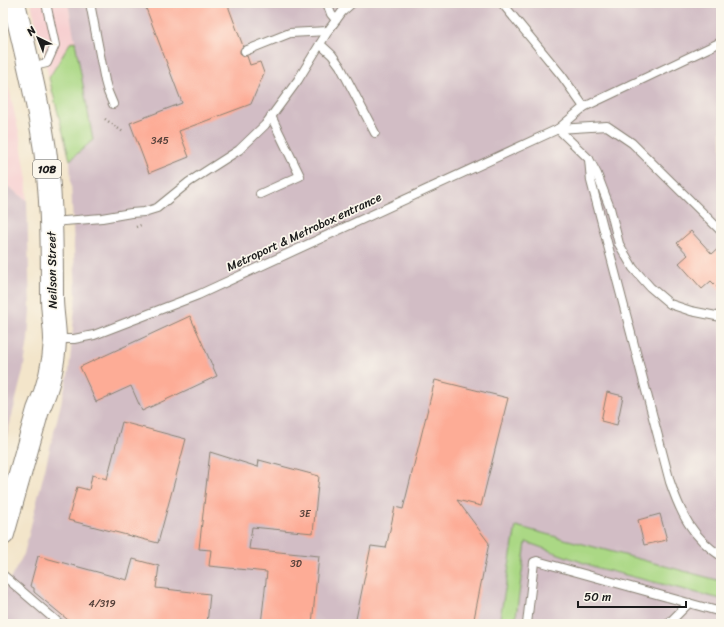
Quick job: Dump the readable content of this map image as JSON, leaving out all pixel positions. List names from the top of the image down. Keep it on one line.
{"streets":{"main road":["10B","Neilson Street"],"lane":["Metroport & Metrobox entrance"]},"crossings":[["Metroport & Metrobox entrance","Neilson Street"]],"house_numbers":["345","3E","3D","4/319"],"scale_bar":"50 m","north":"top left"}
